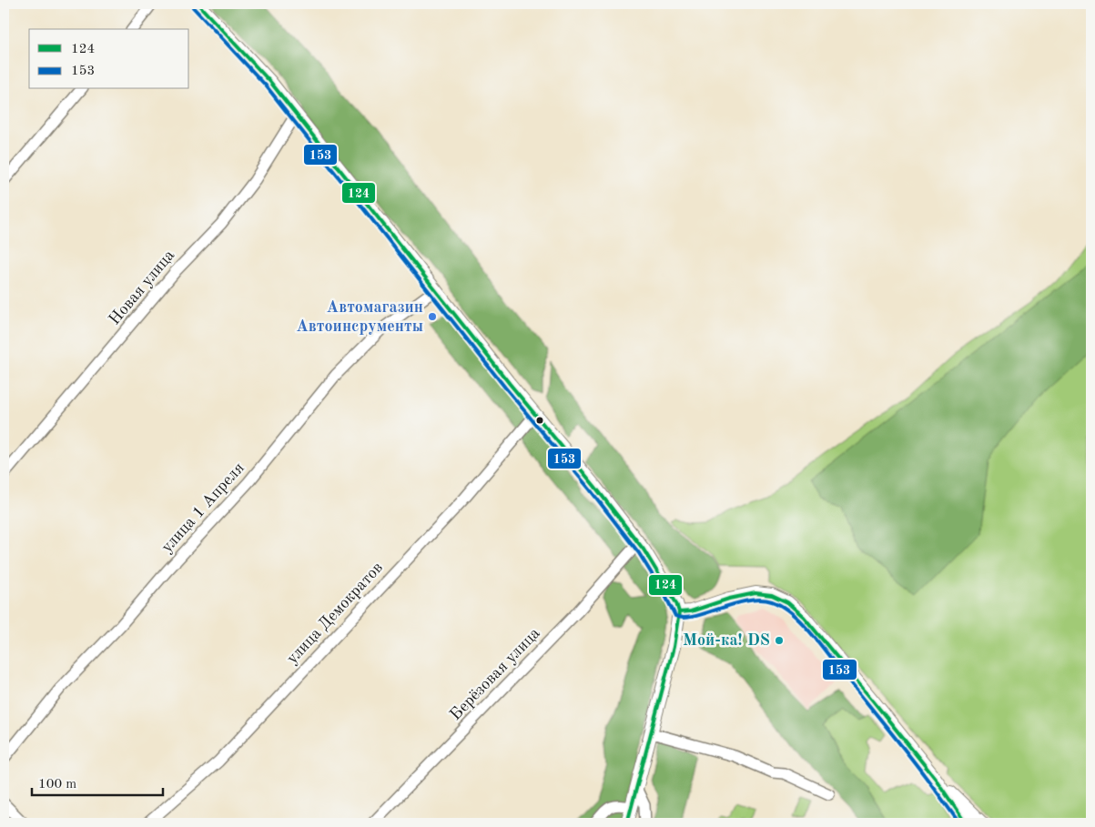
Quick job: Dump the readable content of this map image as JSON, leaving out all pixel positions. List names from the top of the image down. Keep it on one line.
{"streets":{"street":["Новая улица","улица 1 Апреля","улица Демократов","Берёзовая улица"]},"places":["Автомагазин Автоинсрументы","Мой-ка! DS"],"lines":["transit line 124","transit line 153"],"legend":["124","153"],"scale_bar":"100 m"}
